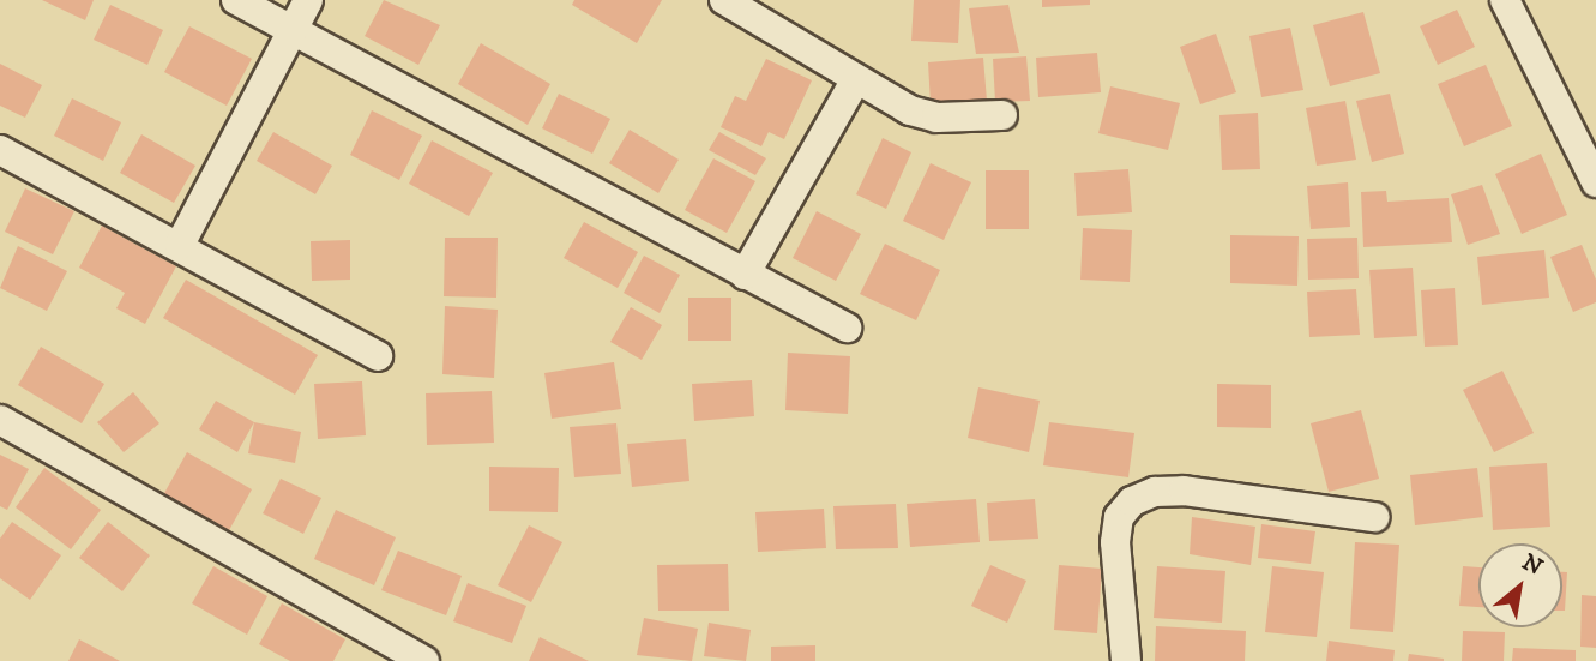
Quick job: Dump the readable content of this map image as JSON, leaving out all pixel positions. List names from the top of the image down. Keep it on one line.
{"north":"top right"}
